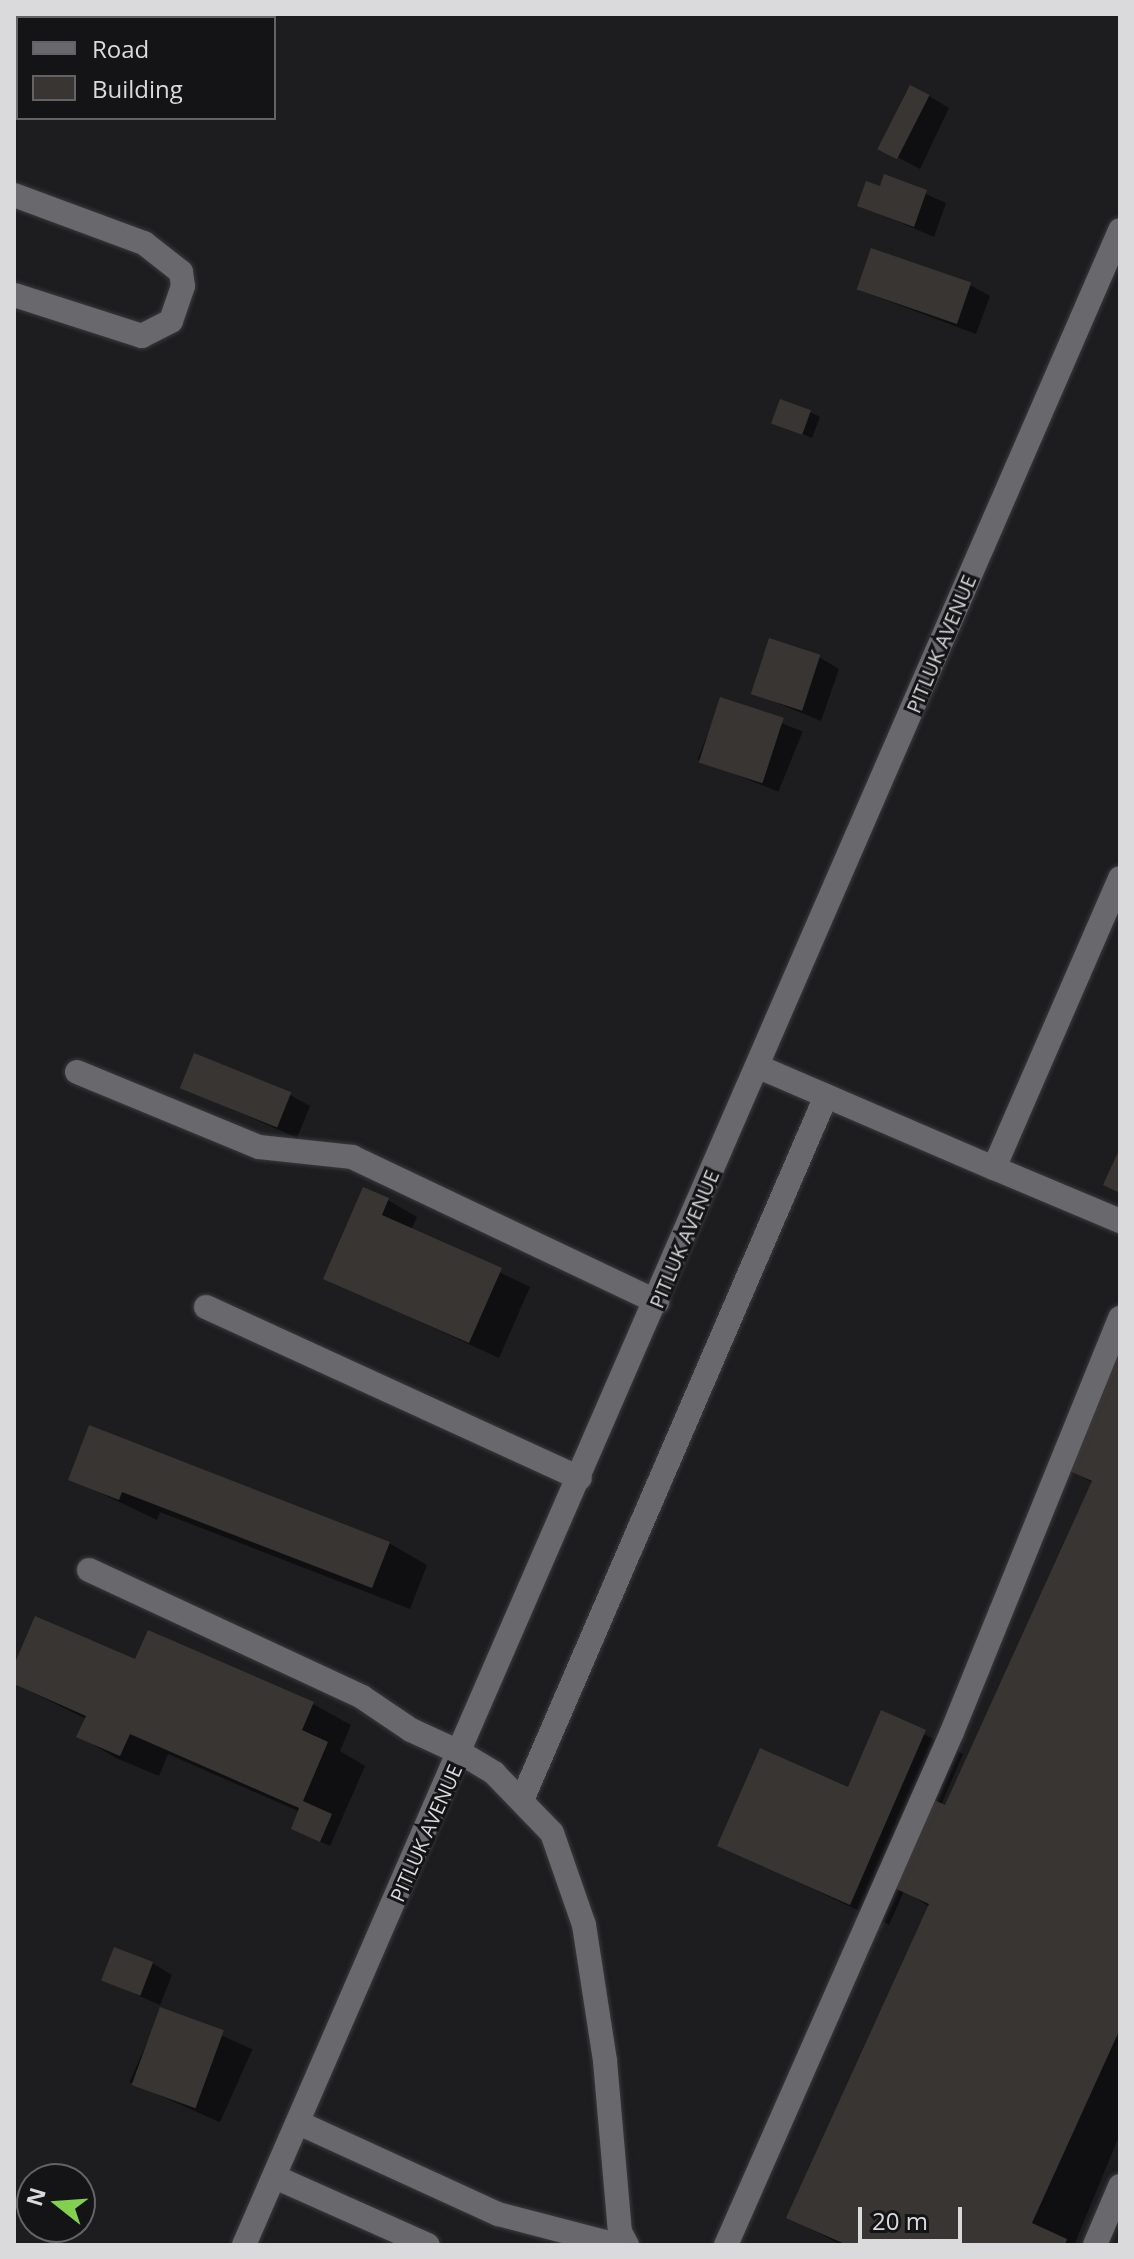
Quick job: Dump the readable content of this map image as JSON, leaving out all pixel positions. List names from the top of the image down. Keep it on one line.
{"streets":{"street":["PITLUK AVENUE"]},"legend":["Road","Building"],"scale_bar":"20 m","north":"left"}
